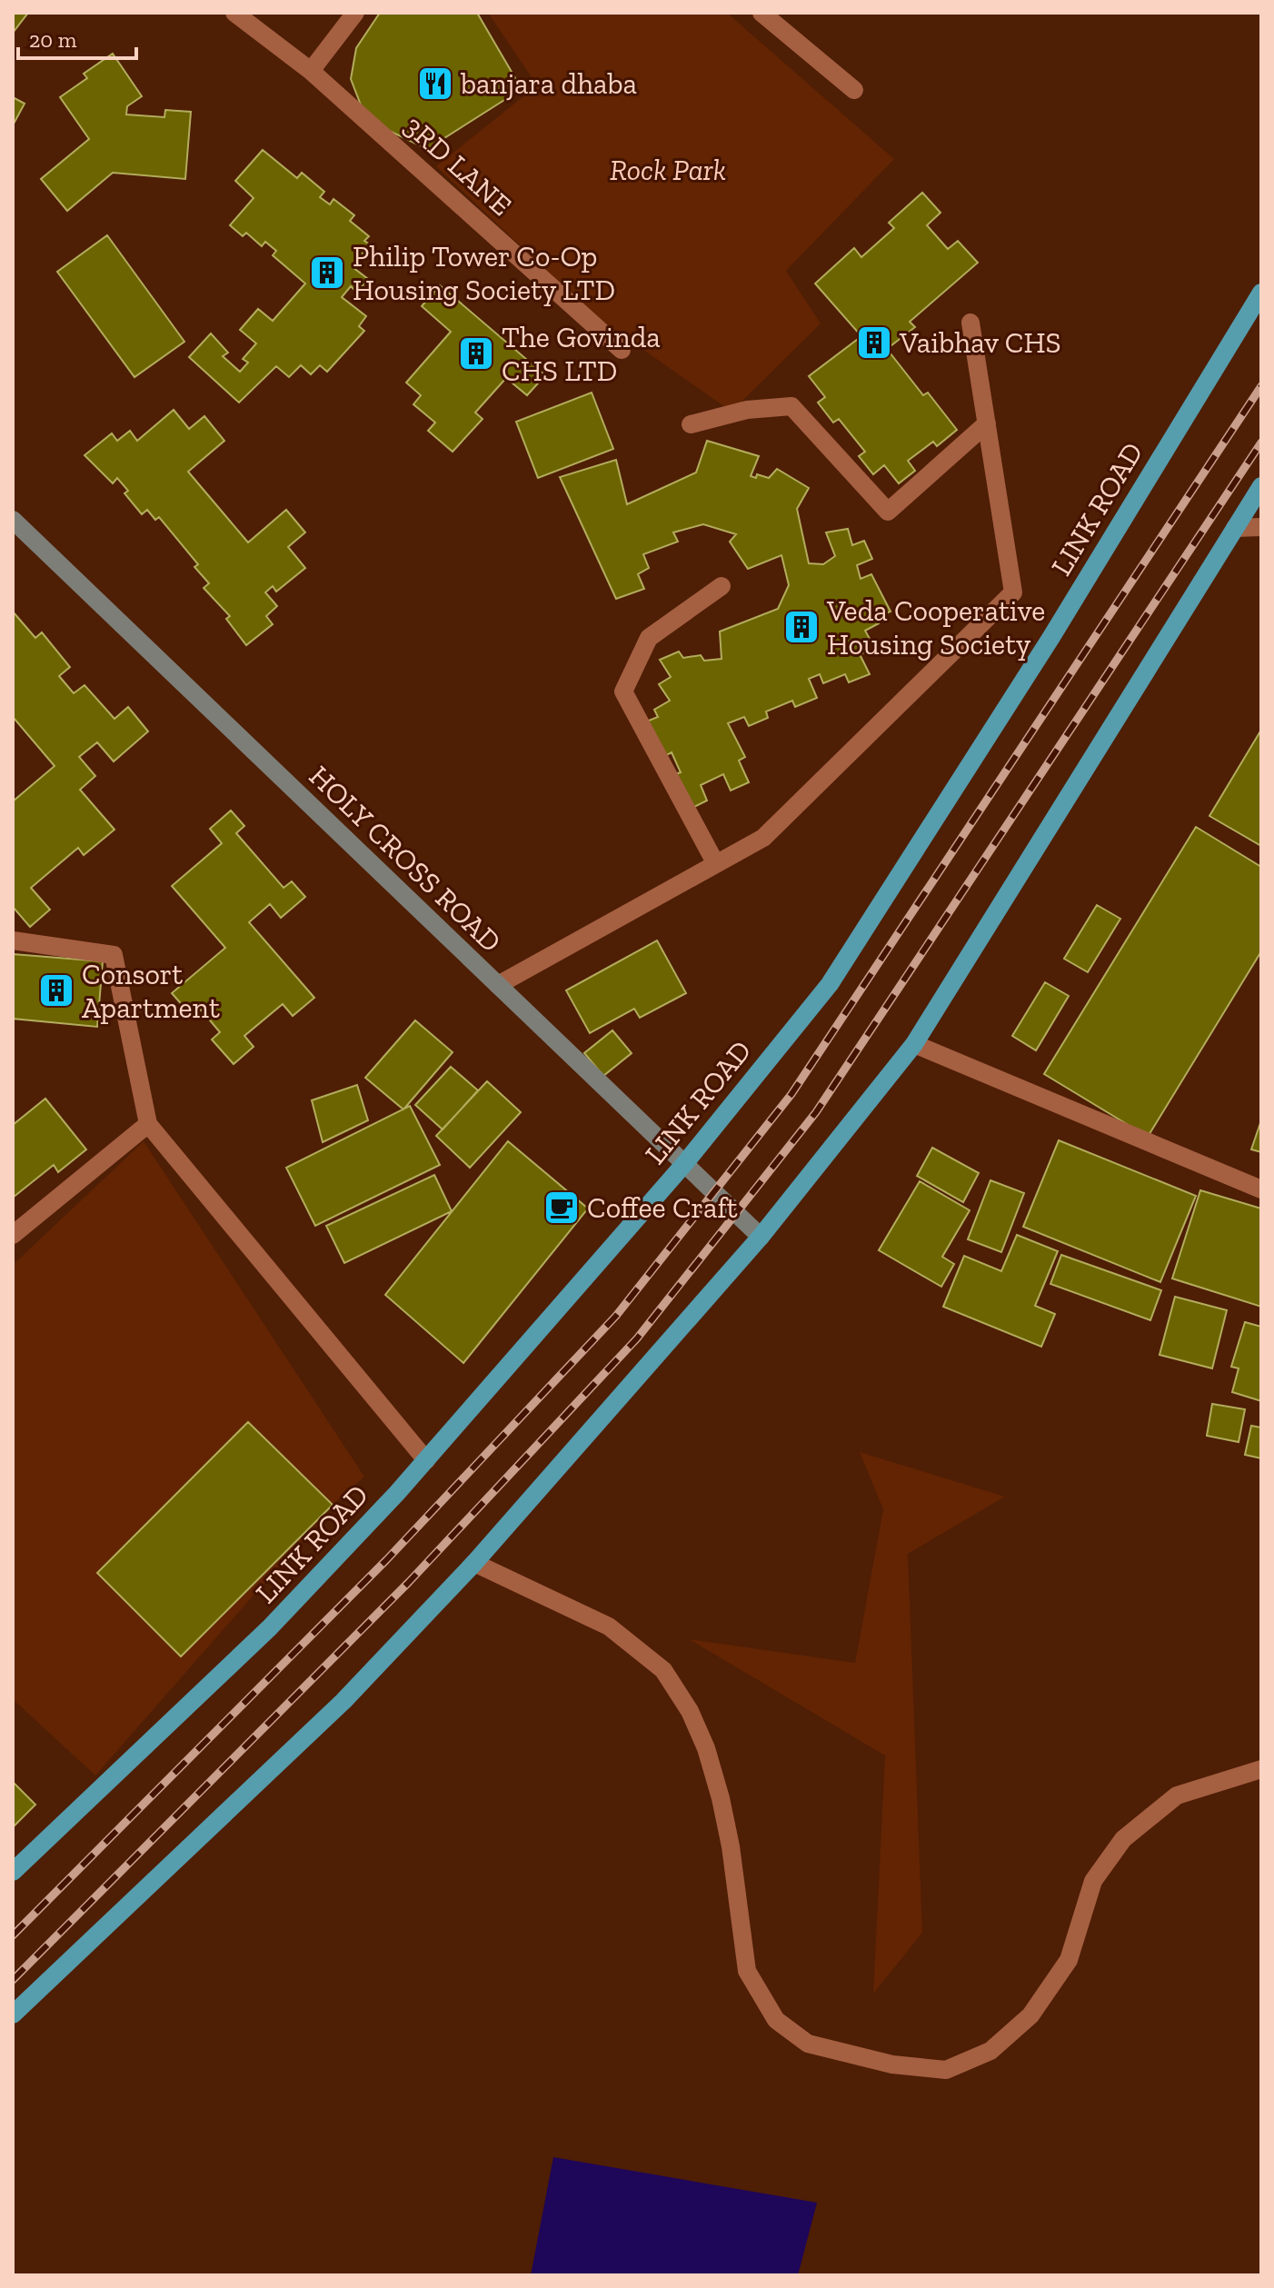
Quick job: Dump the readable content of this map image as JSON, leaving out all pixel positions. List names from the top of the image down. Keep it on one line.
{"streets":{"main road":["LINK ROAD"],"street":["3RD LANE","HOLY CROSS ROAD"]},"crossings":[["LINK ROAD","HOLY CROSS ROAD"]],"parks":["Rock Park"],"places":{"restaurant":["banjara dhaba"],"building":["Philip Tower Co-Op Housing Society LTD","Vaibhav CHS","The Govinda CHS LTD","Veda Cooperative Housing Society","Consort Apartment"],"cafe":["Coffee Craft"]},"scale_bar":"20 m"}
